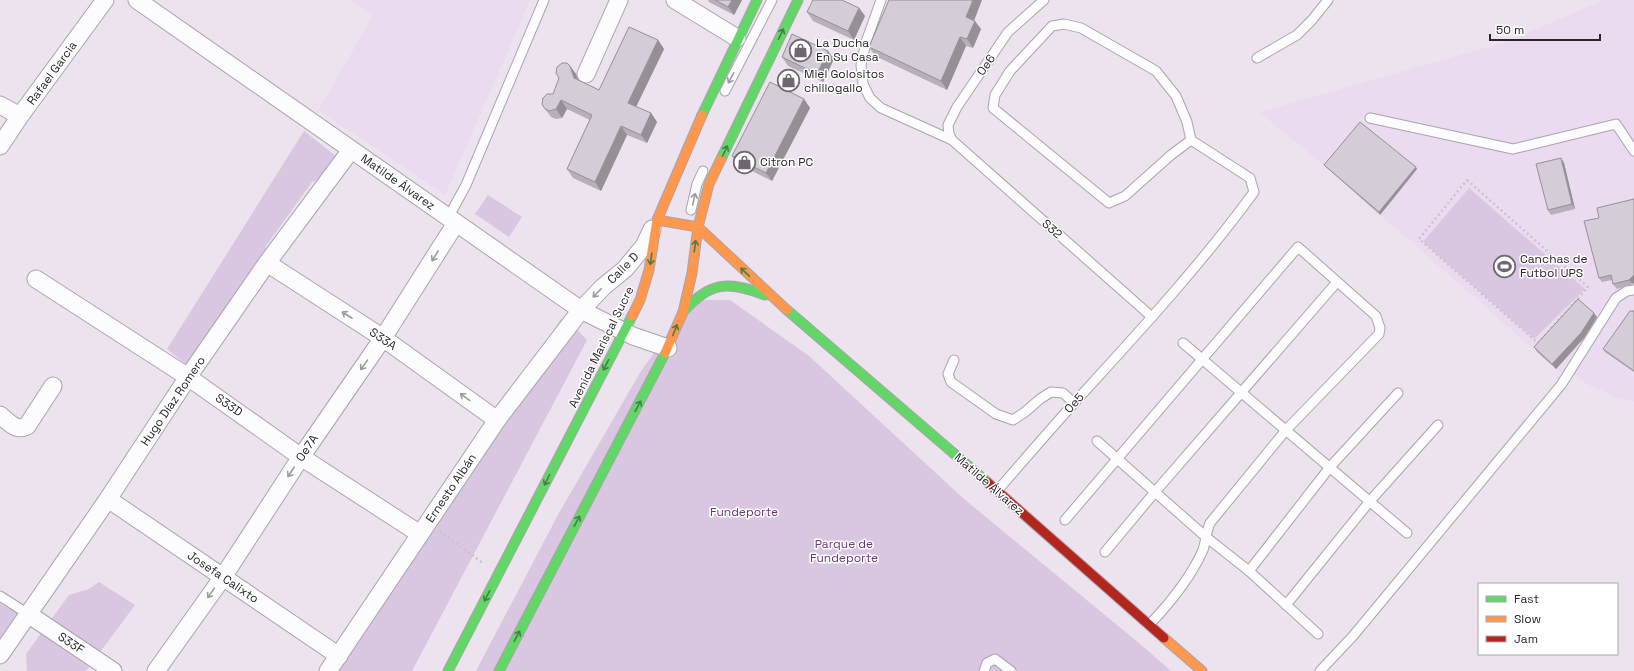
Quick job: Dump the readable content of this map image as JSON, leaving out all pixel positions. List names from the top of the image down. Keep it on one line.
{"streets":{"main road":["Matilde Álvarez","Avenida Mariscal Sucre"],"street":["Rafael Garcia","Calle D","S33A","Hugo Díaz Romero","S33D","Oe7A","Ernesto Albán","Josefa Calixto","S33F"],"lane":["Oe6","S32","Oe5"]},"crossings":[["Oe6","S32"],["Matilde Álvarez","Calle D"],["Matilde Álvarez","Avenida Mariscal Sucre"],["Matilde Álvarez","Hugo Díaz Romero"],["Matilde Álvarez","Oe5"],["Matilde Álvarez","Oe7A"],["Matilde Álvarez","Ernesto Albán"],["S32","Oe5"],["Calle D","Avenida Mariscal Sucre"],["Calle D","Ernesto Albán"],["S33A","Hugo Díaz Romero"],["S33A","Oe7A"],["S33A","Ernesto Albán"],["Hugo Díaz Romero","S33D"],["Hugo Díaz Romero","Josefa Calixto"],["Hugo Díaz Romero","S33F"],["S33D","Oe7A"],["S33D","Ernesto Albán"],["Oe7A","Josefa Calixto"],["Ernesto Albán","Josefa Calixto"]],"one_way":["Calle D","S33A","Oe7A"],"parks":["Fundeporte","Parque de Fundeporte"],"places":{"shop":["La Ducha En Su Casa","Miel Golositos chillogallo","Citron PC"],"sports":["Canchas de Futbol UPS"]},"legend":["Fast","Slow","Jam"],"scale_bar":"50 m"}
